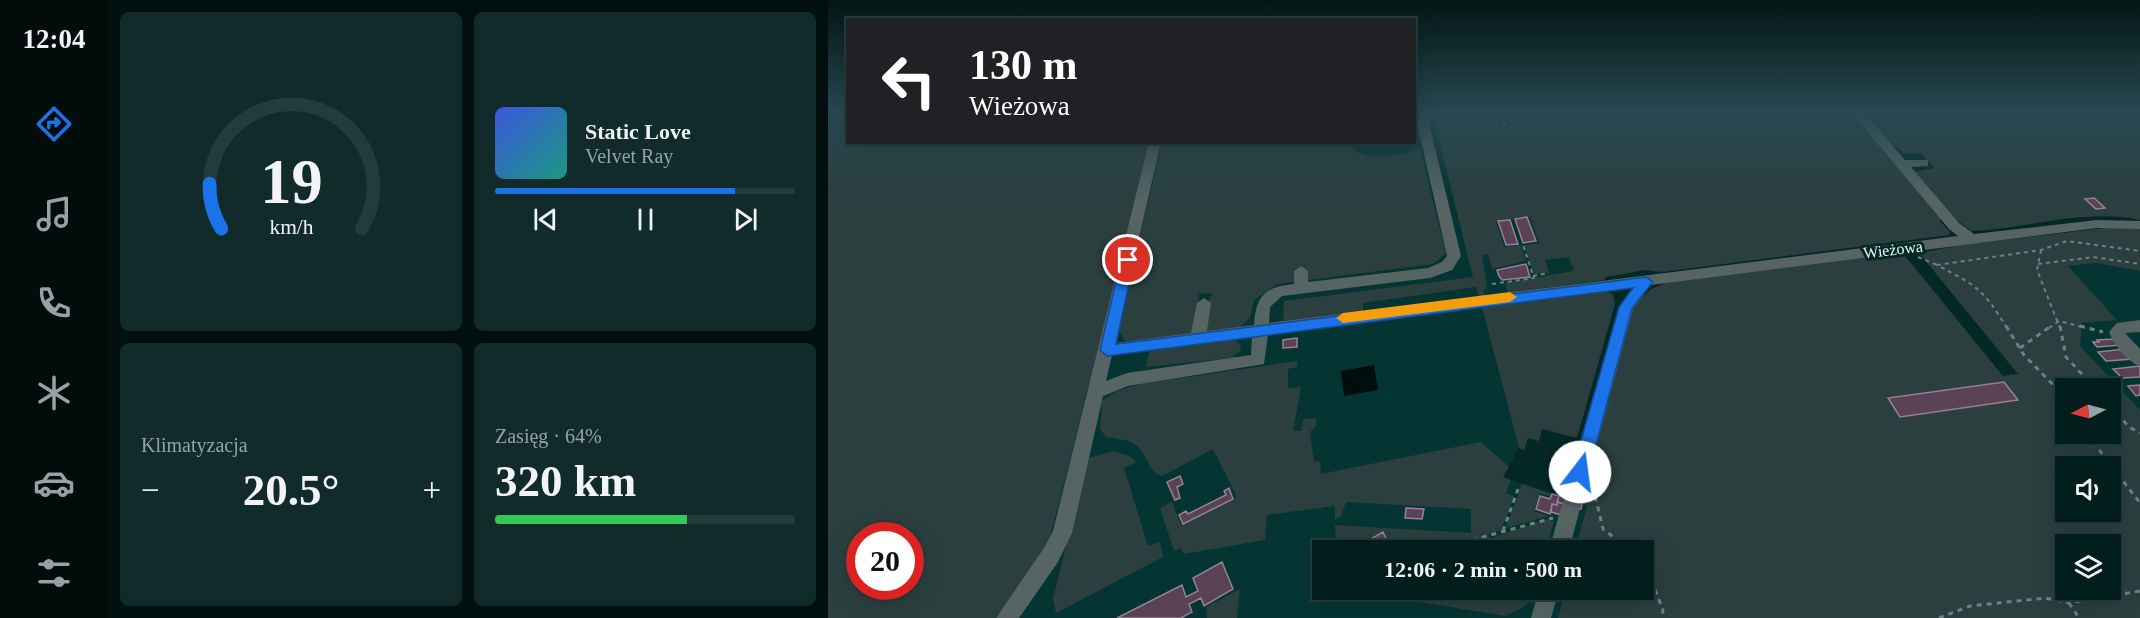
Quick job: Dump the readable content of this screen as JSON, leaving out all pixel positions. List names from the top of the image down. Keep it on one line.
{"streets":{"lane":["Wieżowa"]},"north":"left","page":{"tabs":"12:04","turn":["130 m","Wieżowa"],"song":["Static Love","Velvet Ray"],"tile":["Klimatyzacja",["Zasięg · 64%","320 km"]],"heat":["−","20.5°","+"],"limit":"20","trip":"12:06 · 2 min · 500 m","gauge":["19","km/h"]}}
